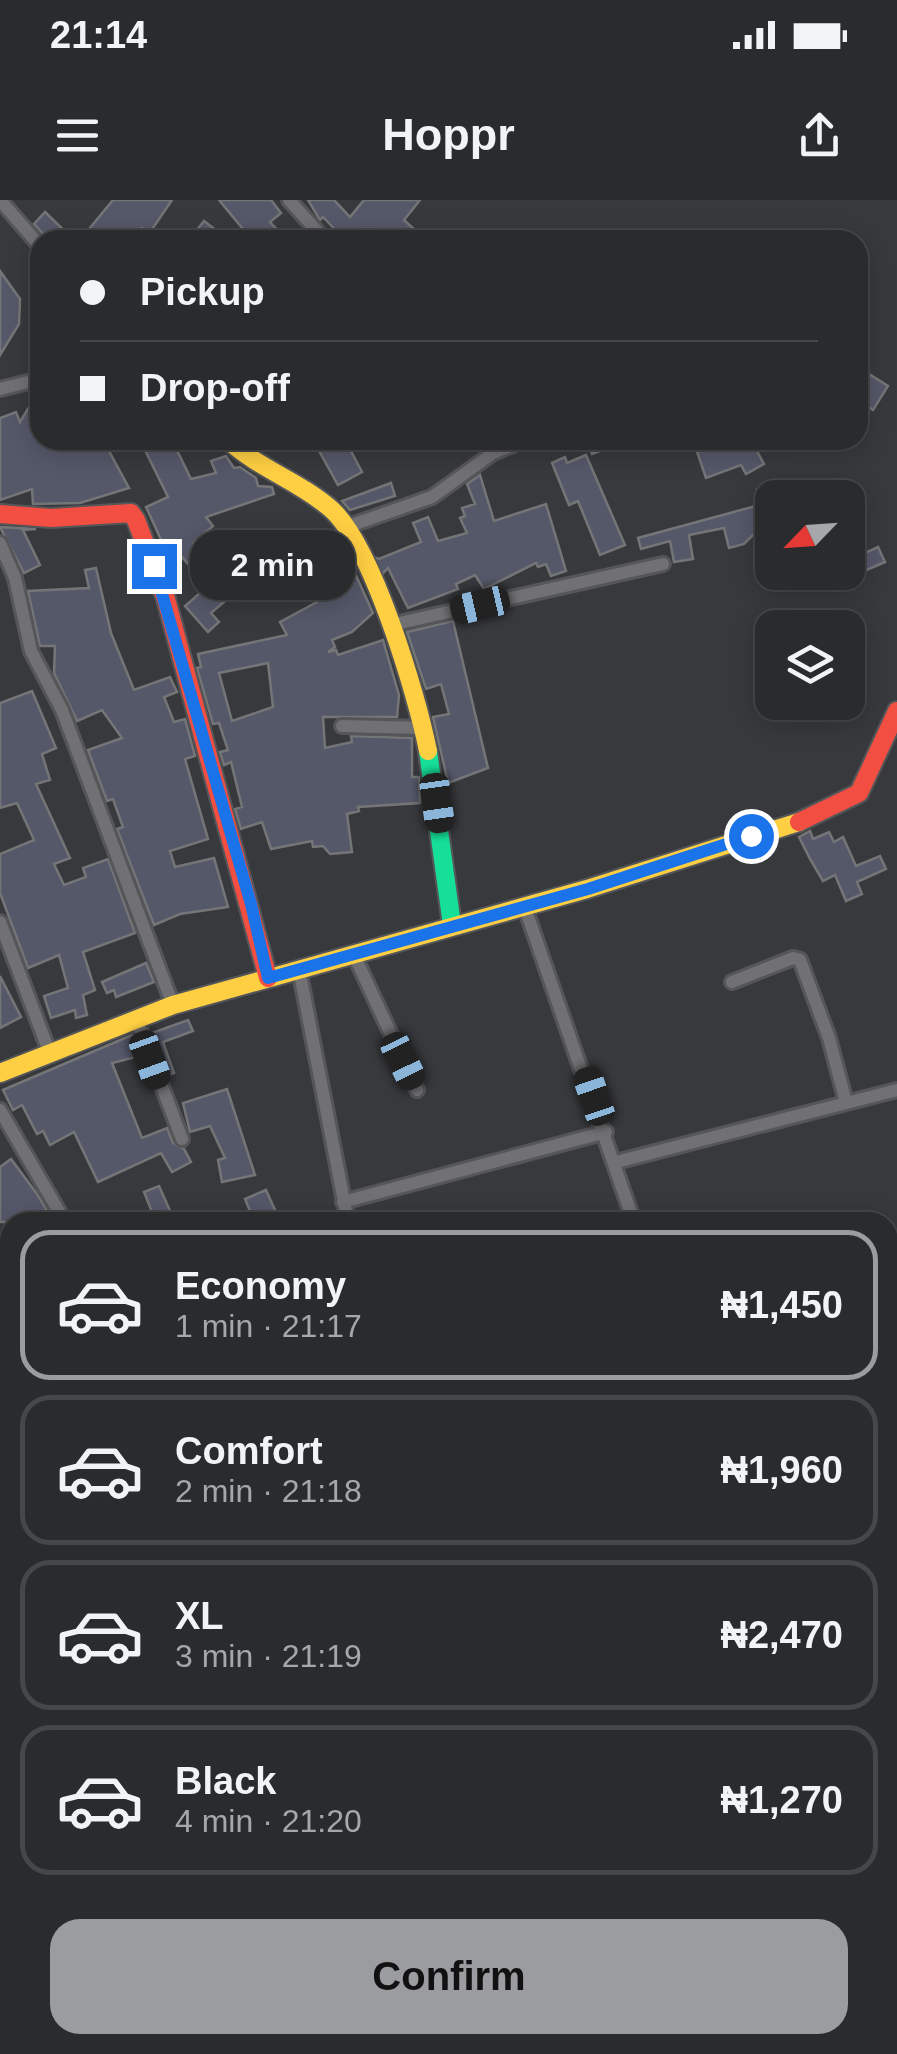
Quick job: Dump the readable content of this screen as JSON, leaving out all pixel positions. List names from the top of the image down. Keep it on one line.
{"north":"bottom left","page":{"status":"21:14","header":"Hoppr","banner":["Pickup","Drop-off"],"bubble":"2 min","list":[{"name":"Economy","note":"1 min · 21:17","value":"₦1,450"},{"name":"Comfort","note":"2 min · 21:18","value":"₦1,960"},{"name":"XL","note":"3 min · 21:19","value":"₦2,470"},{"name":"Black","note":"4 min · 21:20","value":"₦1,270"}],"buttons":"Confirm"}}
